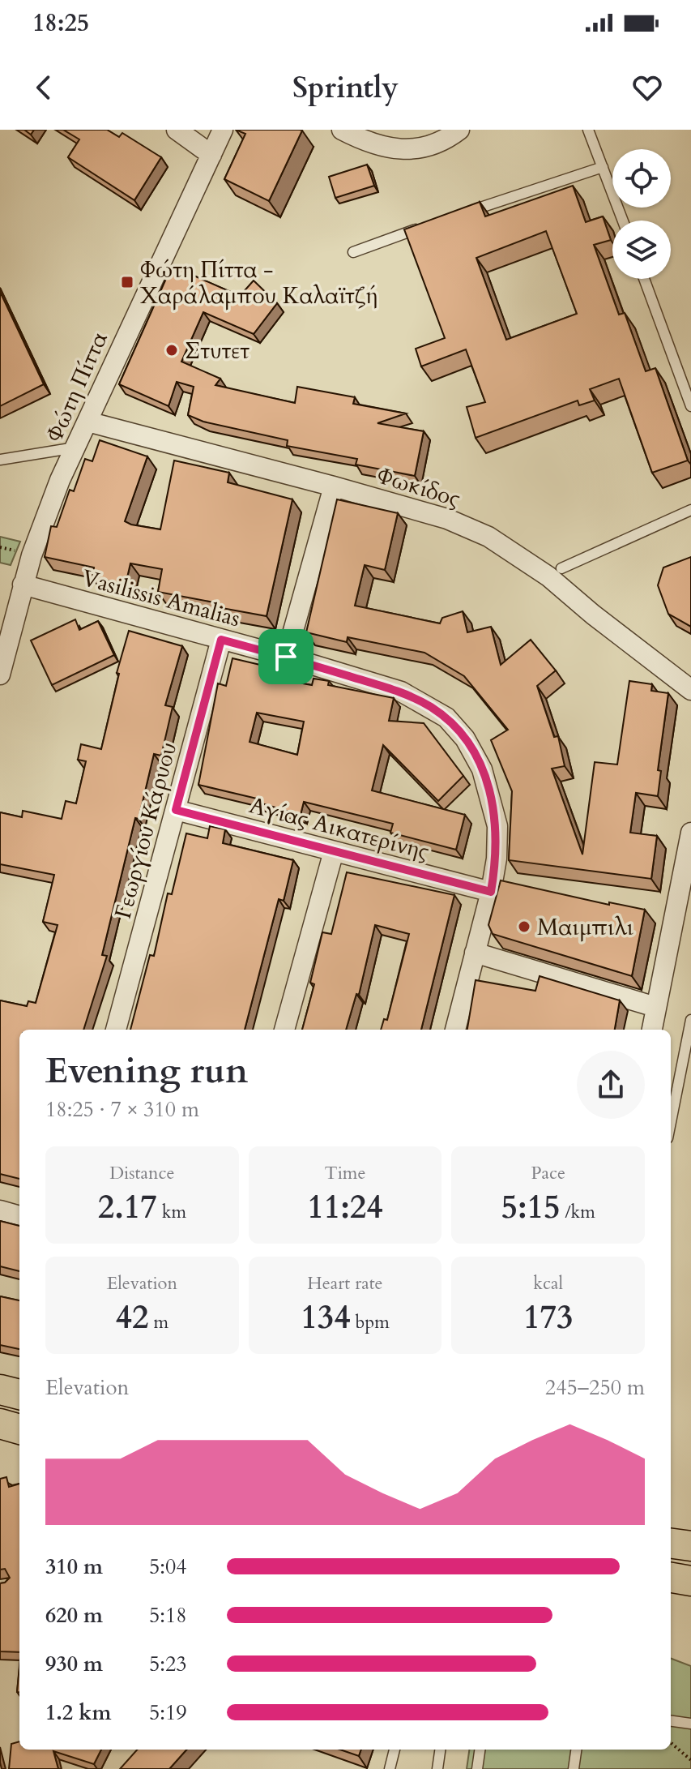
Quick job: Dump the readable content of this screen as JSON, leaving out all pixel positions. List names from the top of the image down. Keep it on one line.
{"streets":{"street":["Φώτη Πίττα","Φωκίδος","Vasilissis Amalias","Αγίας Αικατερίνης","Γεωργίου Κάρυου"]},"crossings":[["Φώτη Πίττα","Φωκίδος"],["Φώτη Πίττα","Vasilissis Amalias"],["Vasilissis Amalias","Αγίας Αικατερίνης"],["Vasilissis Amalias","Γεωργίου Κάρυου"],["Αγίας Αικατερίνης","Γεωργίου Κάρυου"]],"places":{"transit":["Φώτη Πίττα - Χαράλαμπου Καλαϊτζή"],"other":["Στυτετ","Μαιμπιλι"]},"page":{"status":"18:25","header":"Sprintly","heading":["Evening run","18:25 · 7 × 310 m"],"stats":[["Distance","2.17 km"],["Time","11:24"],["Pace","5:15 /km"],["Elevation","42 m"],["Heart rate","134 bpm"],["kcal","173"]],"chart":["Elevation","245–250 m"],"list":[{"name":"310 m","note":"5:04"},{"name":"620 m","note":"5:18"},{"name":"930 m","note":"5:23"},{"name":"1.2 km","note":"5:19"}]}}
